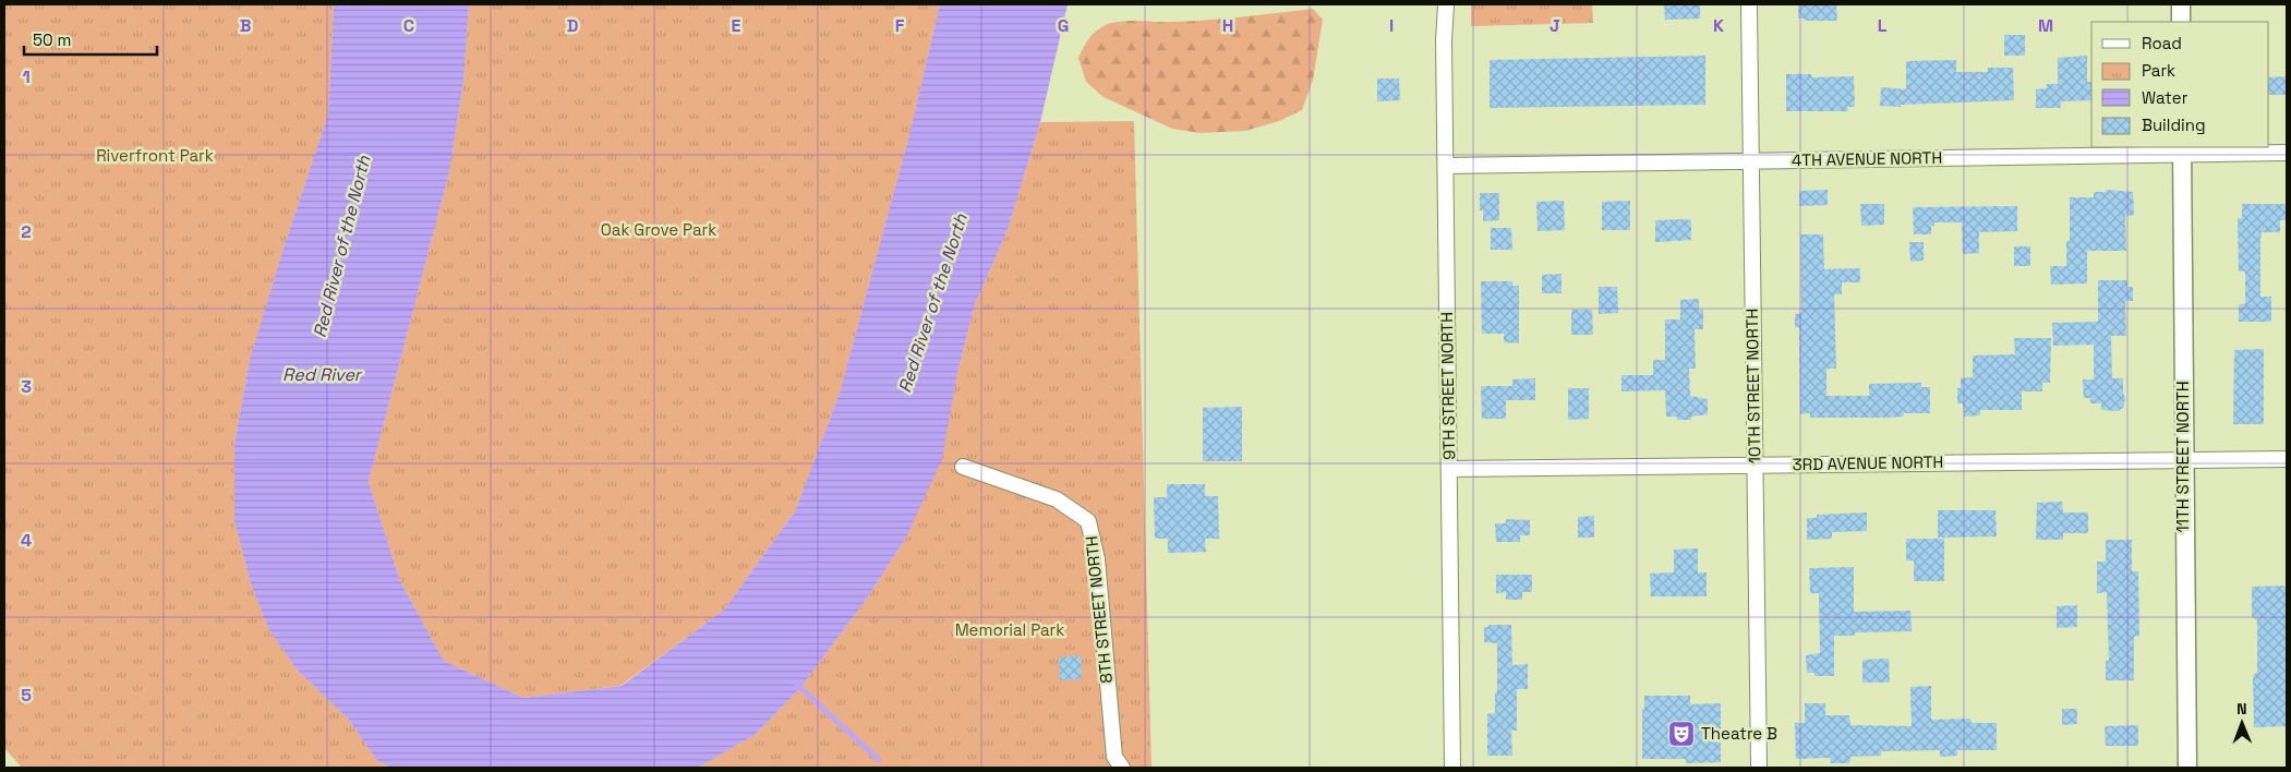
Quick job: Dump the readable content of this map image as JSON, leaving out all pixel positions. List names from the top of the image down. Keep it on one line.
{"streets":{"street":["4TH AVENUE NORTH","9TH STREET NORTH","10TH STREET NORTH","11TH STREET NORTH","3RD AVENUE NORTH","8TH STREET NORTH"]},"crossings":[["4TH AVENUE NORTH","9TH STREET NORTH"],["4TH AVENUE NORTH","10TH STREET NORTH"],["4TH AVENUE NORTH","11TH STREET NORTH"],["9TH STREET NORTH","3RD AVENUE NORTH"],["10TH STREET NORTH","3RD AVENUE NORTH"],["11TH STREET NORTH","3RD AVENUE NORTH"]],"water":["Red River of the North","Red River"],"parks":["Riverfront Park","Oak Grove Park","Memorial Park"],"places":{"theatre":["Theatre B"]},"legend":["Road","Park","Water","Building"],"scale_bar":"50 m","north":"top","grid":{"columns":["B","C","D","E","F","G","H","I","J","K","L","M"],"rows":["1","2","3","4","5"]}}
